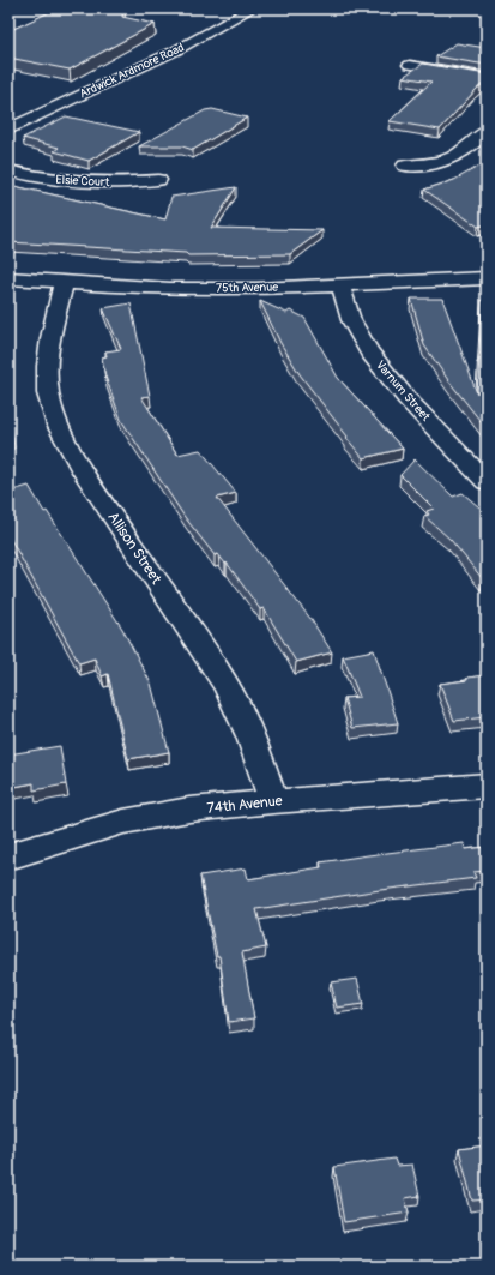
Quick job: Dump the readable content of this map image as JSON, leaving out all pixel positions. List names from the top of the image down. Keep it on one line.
{"streets":{"street":["Ardwick Ardmore Road","Elsie Court","75th Avenue","Varnum Street","Allison Street","74th Avenue"]},"crossings":[["75th Avenue","Varnum Street"],["75th Avenue","Allison Street"],["Allison Street","74th Avenue"]]}
